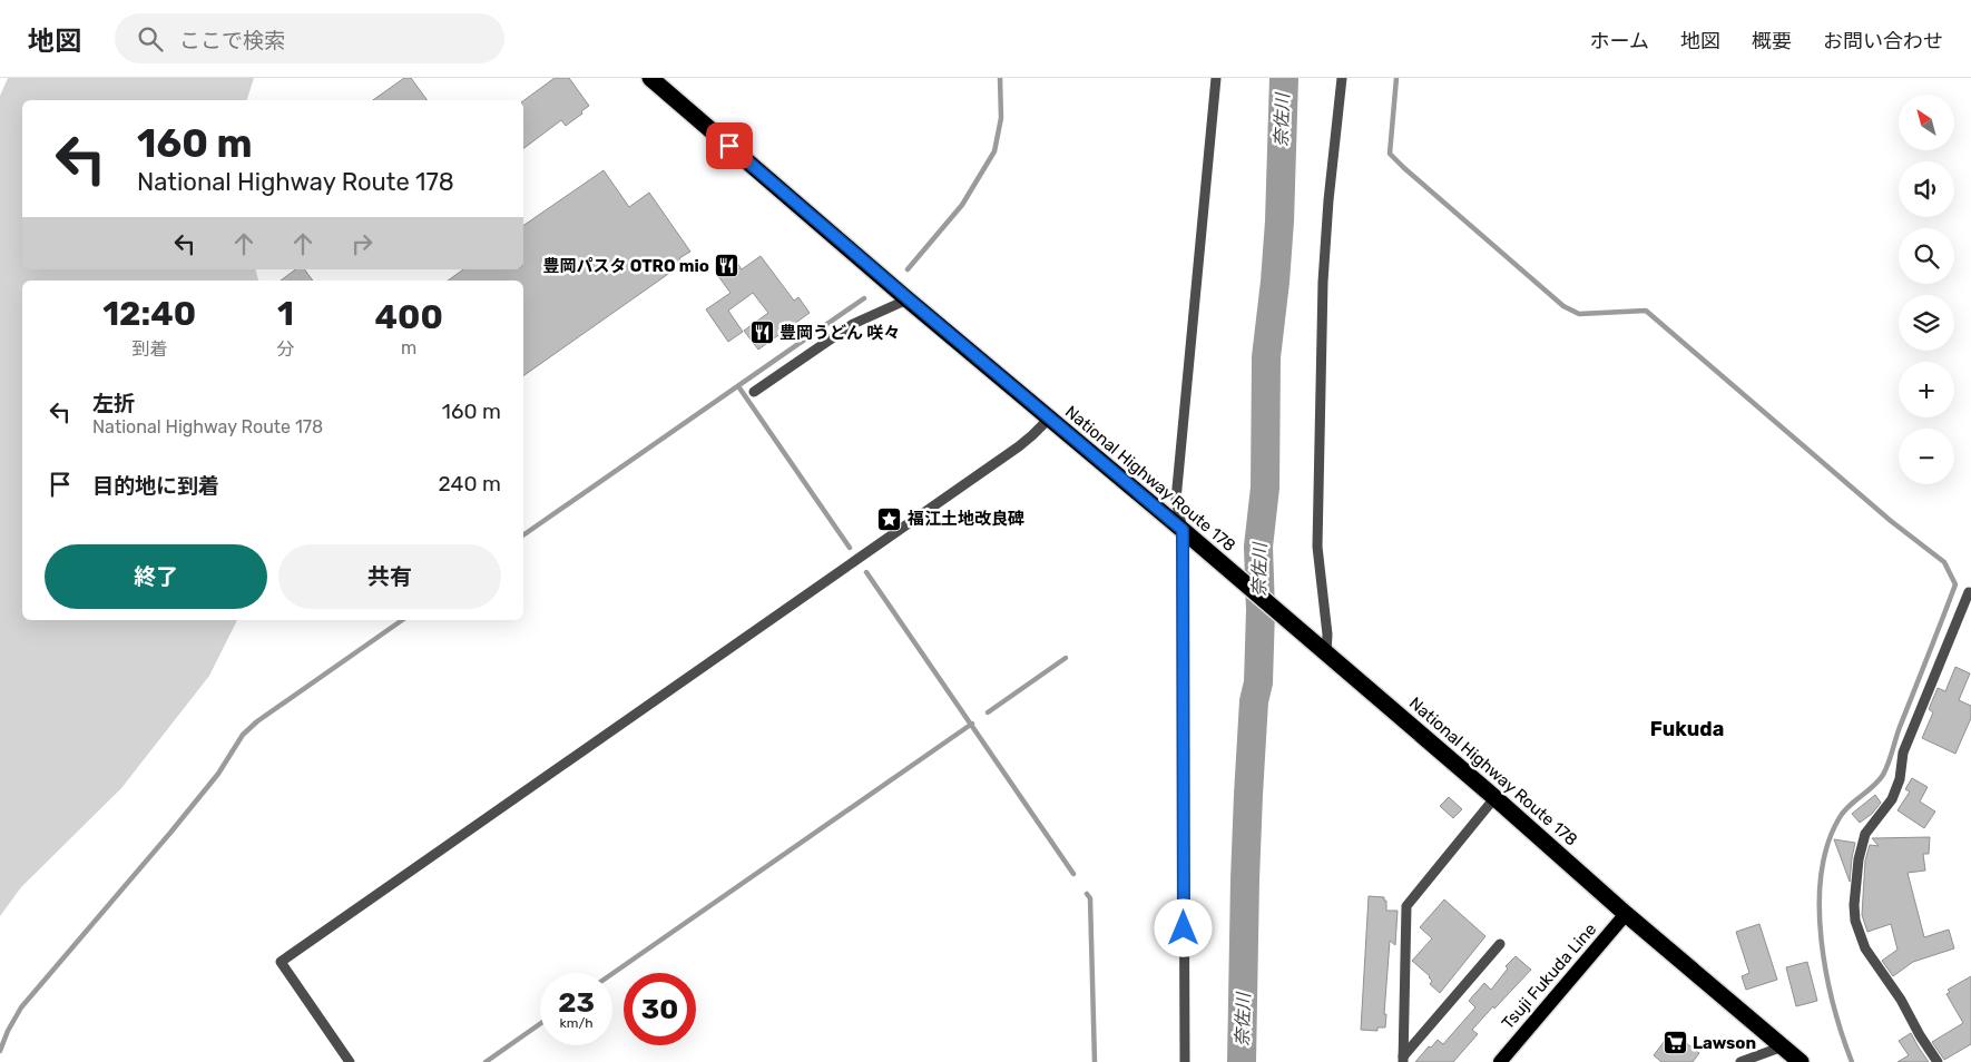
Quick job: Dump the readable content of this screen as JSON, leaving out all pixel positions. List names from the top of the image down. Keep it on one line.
{"streets":{"highway":["National Highway Route 178"],"main road":["Tsuji Fukuda Line"]},"crossings":[["National Highway Route 178","Tsuji Fukuda Line"]],"districts":["Fukuda"],"water":["奈佐川"],"places":{"restaurant":["豊岡パスタ OTRO mio","豊岡うどん 咲々"],"place":["福江土地改良碑"],"supermarket":["Lawson"]},"north":"top left","page":{"header":"地図","search":"ここで検索","nav":["ホーム","地図","概要","お問い合わせ"],"map_buttons":["+","−"],"turn":["160 m","National Highway Route 178"],"eta":["12:40","到着","1","分","400","m"],"list":[{"name":"左折","note":"National Highway Route 178","value":"160 m"},{"name":"目的地に到着","value":"240 m"}],"buttons":["終了","共有"],"speed":"23 km/h","limit":"30"}}
